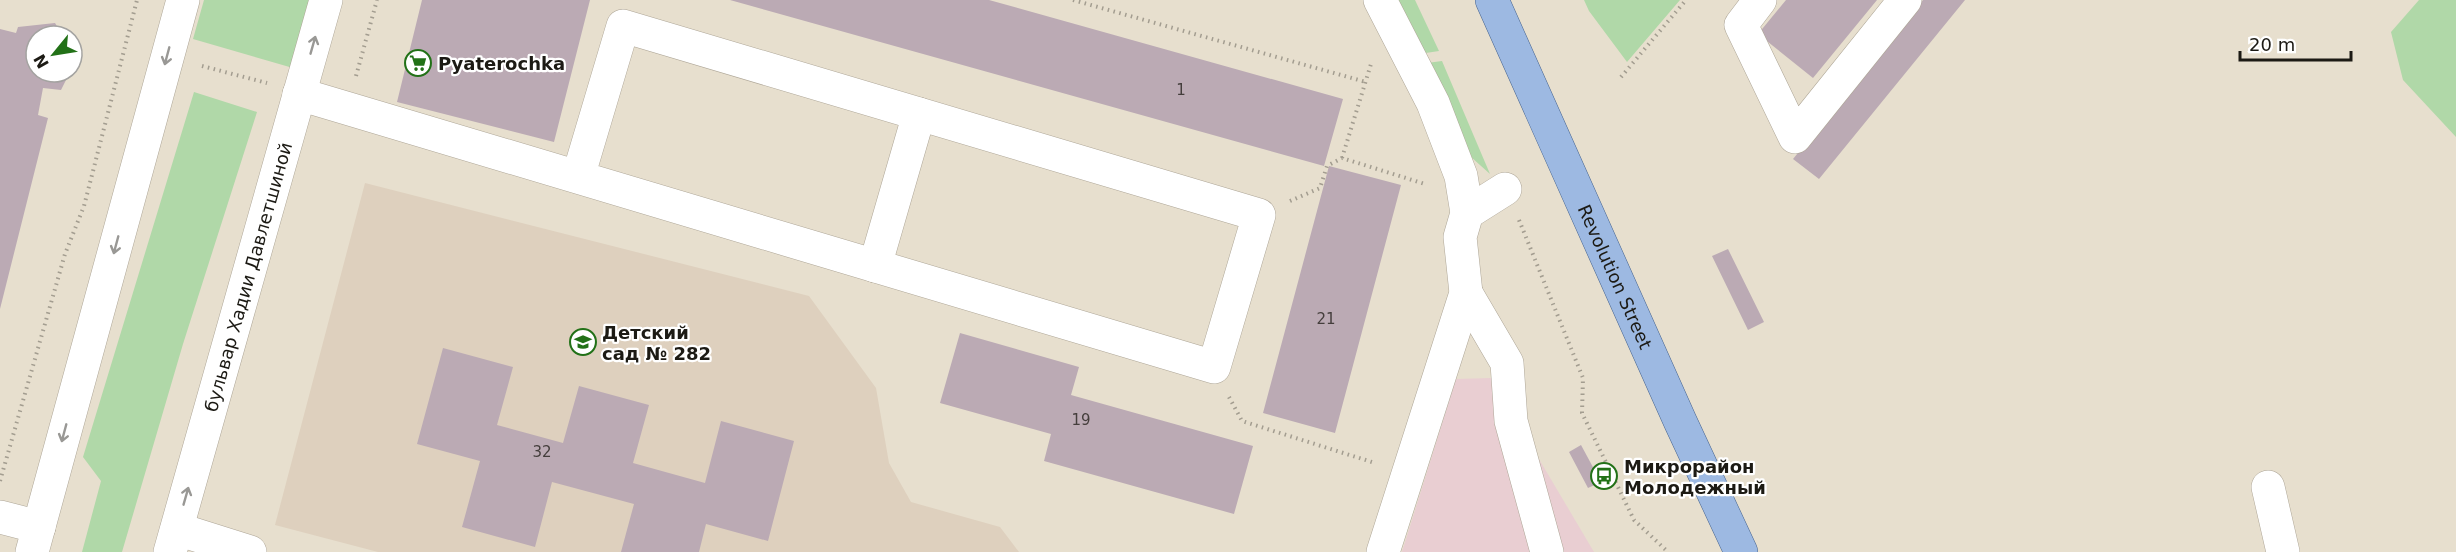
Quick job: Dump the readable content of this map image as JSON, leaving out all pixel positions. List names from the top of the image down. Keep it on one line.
{"streets":{"main road":["Revolution Street"],"street":["бульвар Хадии Давлетшиной"]},"places":{"supermarket":["Pyaterochka"],"school or university":["Детский сад № 282"],"bus stop":["Микрорайон Молодежный"]},"house_numbers":["1","21","19","32"],"scale_bar":"20 m","north":"bottom left"}
